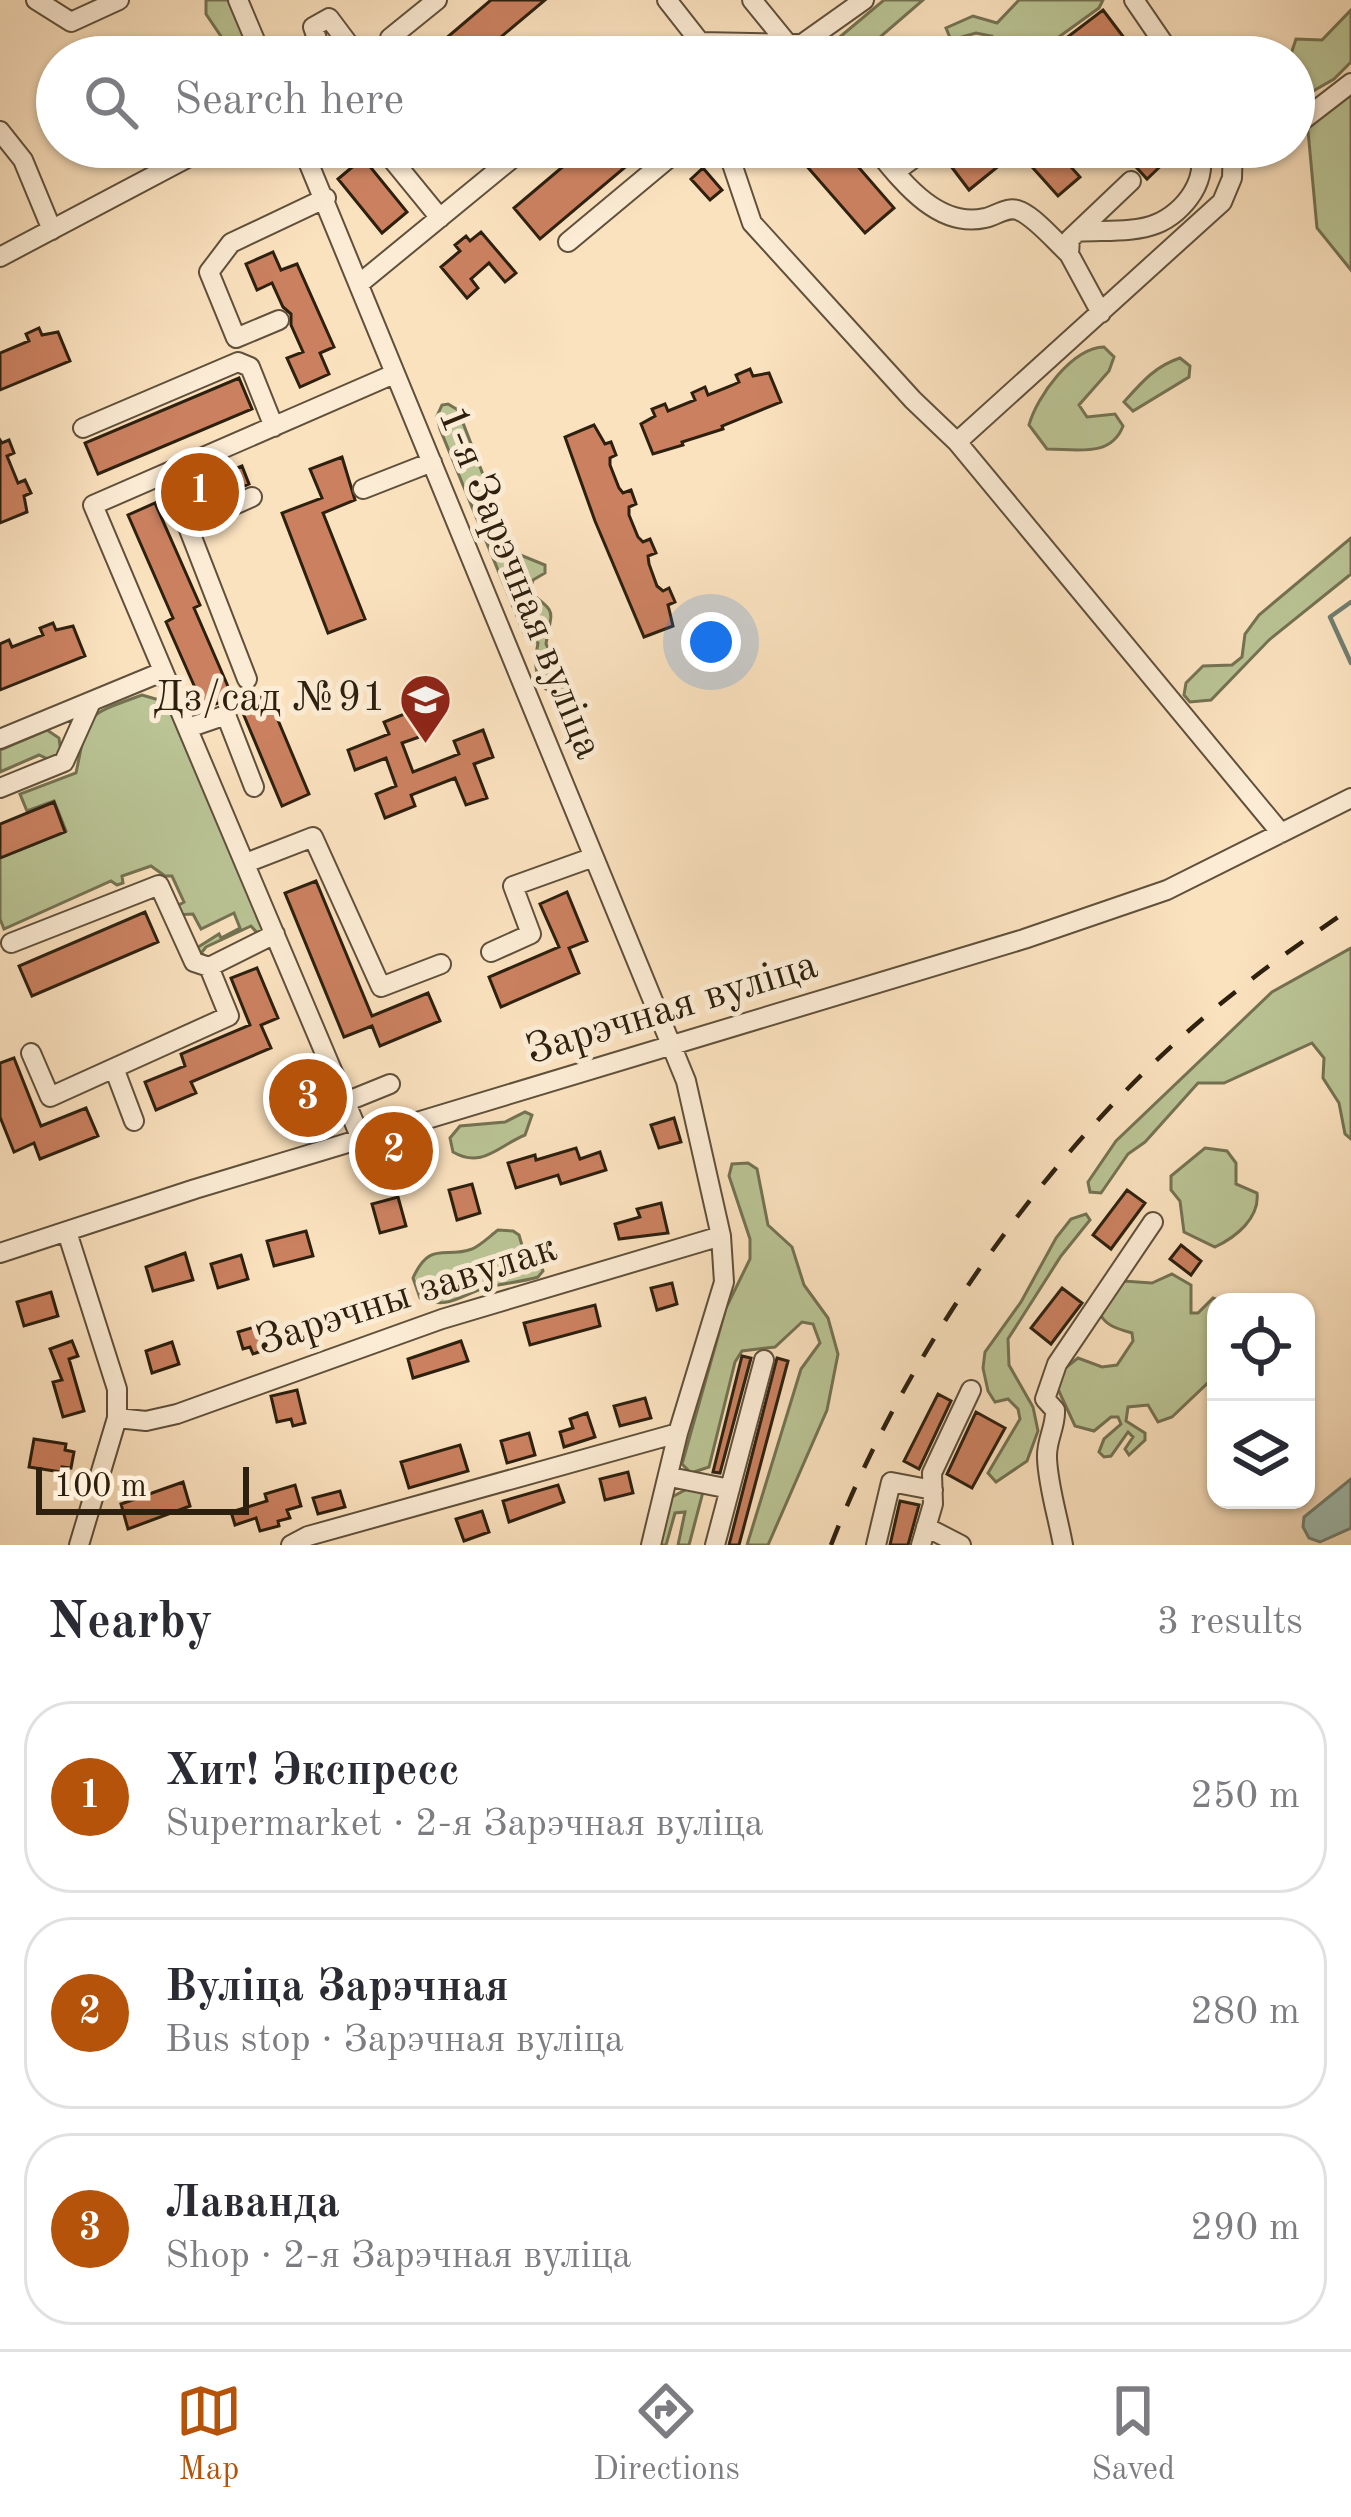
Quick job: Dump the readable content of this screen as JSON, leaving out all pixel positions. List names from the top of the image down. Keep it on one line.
{"streets":{"street":["1-я Зарэчная вуліца","Зарэчная вуліца","Зарэчны завулак"]},"crossings":[["1-я Зарэчная вуліца","Зарэчная вуліца"],["1-я Зарэчная вуліца","Зарэчны завулак"]],"places":{"school or university":["Дз/сад №91"]},"scale_bar":"100 m","page":{"search":"Search here","pins":["1","3","2"],"scale":"100 m","heading":["Nearby","3 results"],"list":[{"mark":"1","name":"Хит! Экспресс","note":"Supermarket · 2-я Зарэчная вуліца","value":"250 m"},{"mark":"2","name":"Вуліца Зарэчная","note":"Bus stop · Зарэчная вуліца","value":"280 m"},{"mark":"3","name":"Лаванда","note":"Shop · 2-я Зарэчная вуліца","value":"290 m"}],"nav":["Map","Directions","Saved"]}}
